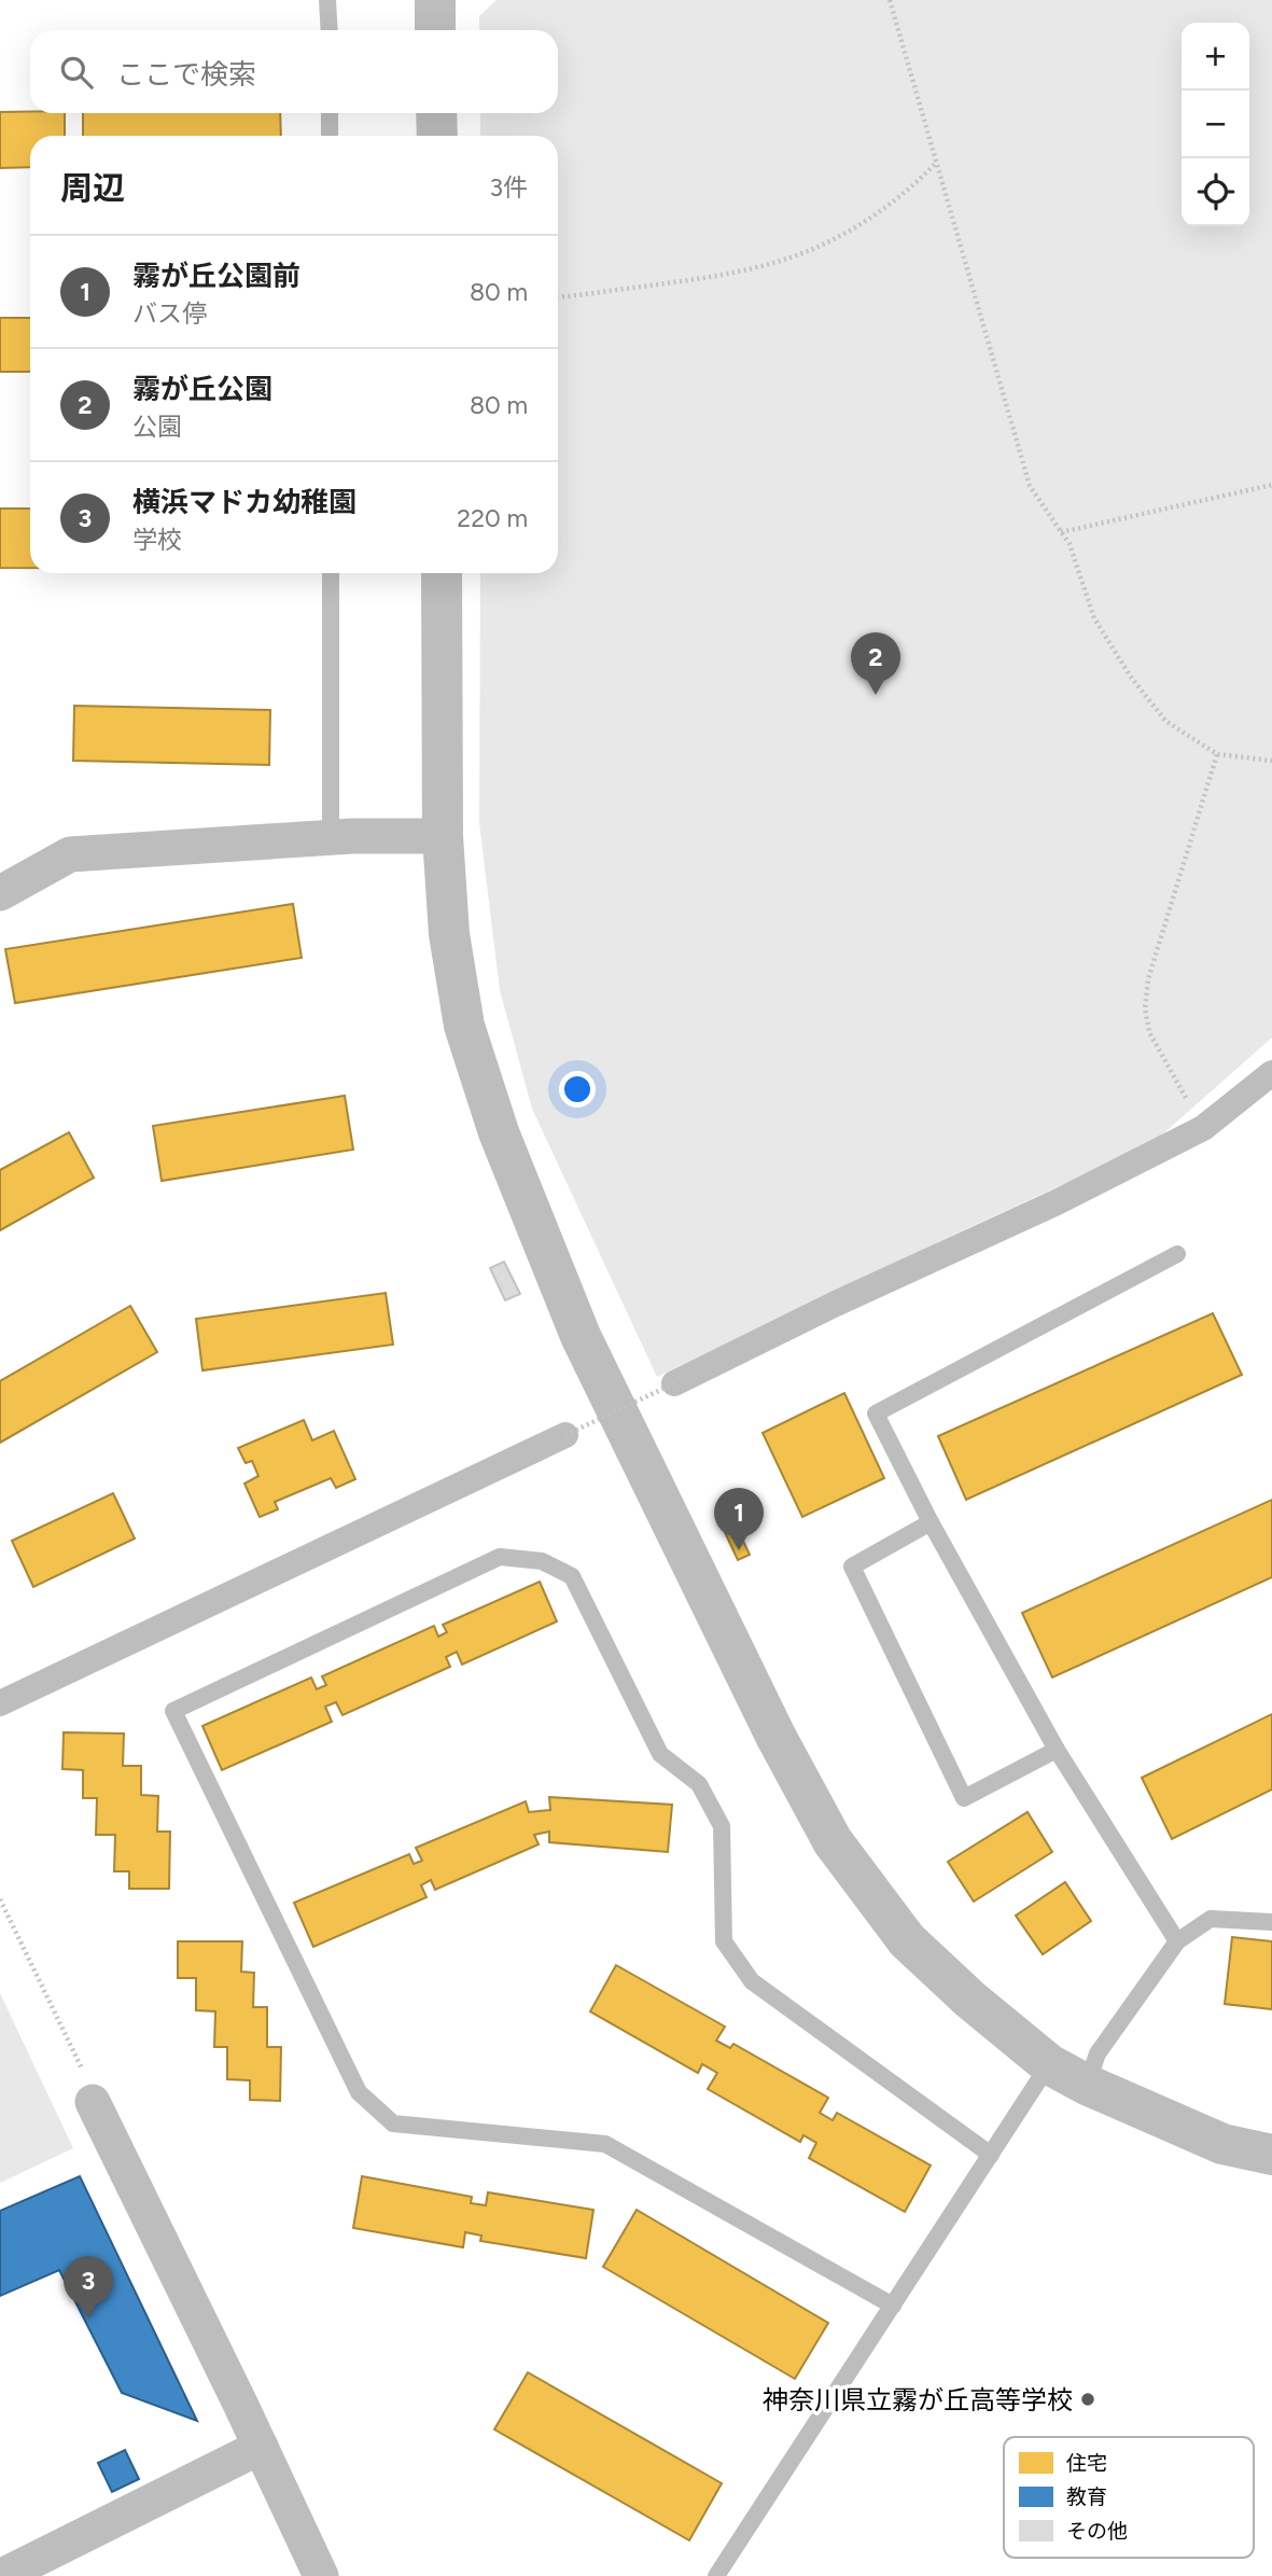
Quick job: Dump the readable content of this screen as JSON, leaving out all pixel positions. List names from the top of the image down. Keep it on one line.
{"places":["神奈川県立霧が丘高等学校"],"legend":["住宅","教育","その他"],"page":{"map_buttons":["+","−"],"search":"ここで検索","heading":["周辺","3件"],"list":[{"mark":"1","name":"霧が丘公園前","note":"バス停","value":"80 m"},{"mark":"2","name":"霧が丘公園","note":"公園","value":"80 m"},{"mark":"3","name":"横浜マドカ幼稚園","note":"学校","value":"220 m"}],"pins":["2","1","3"]}}
